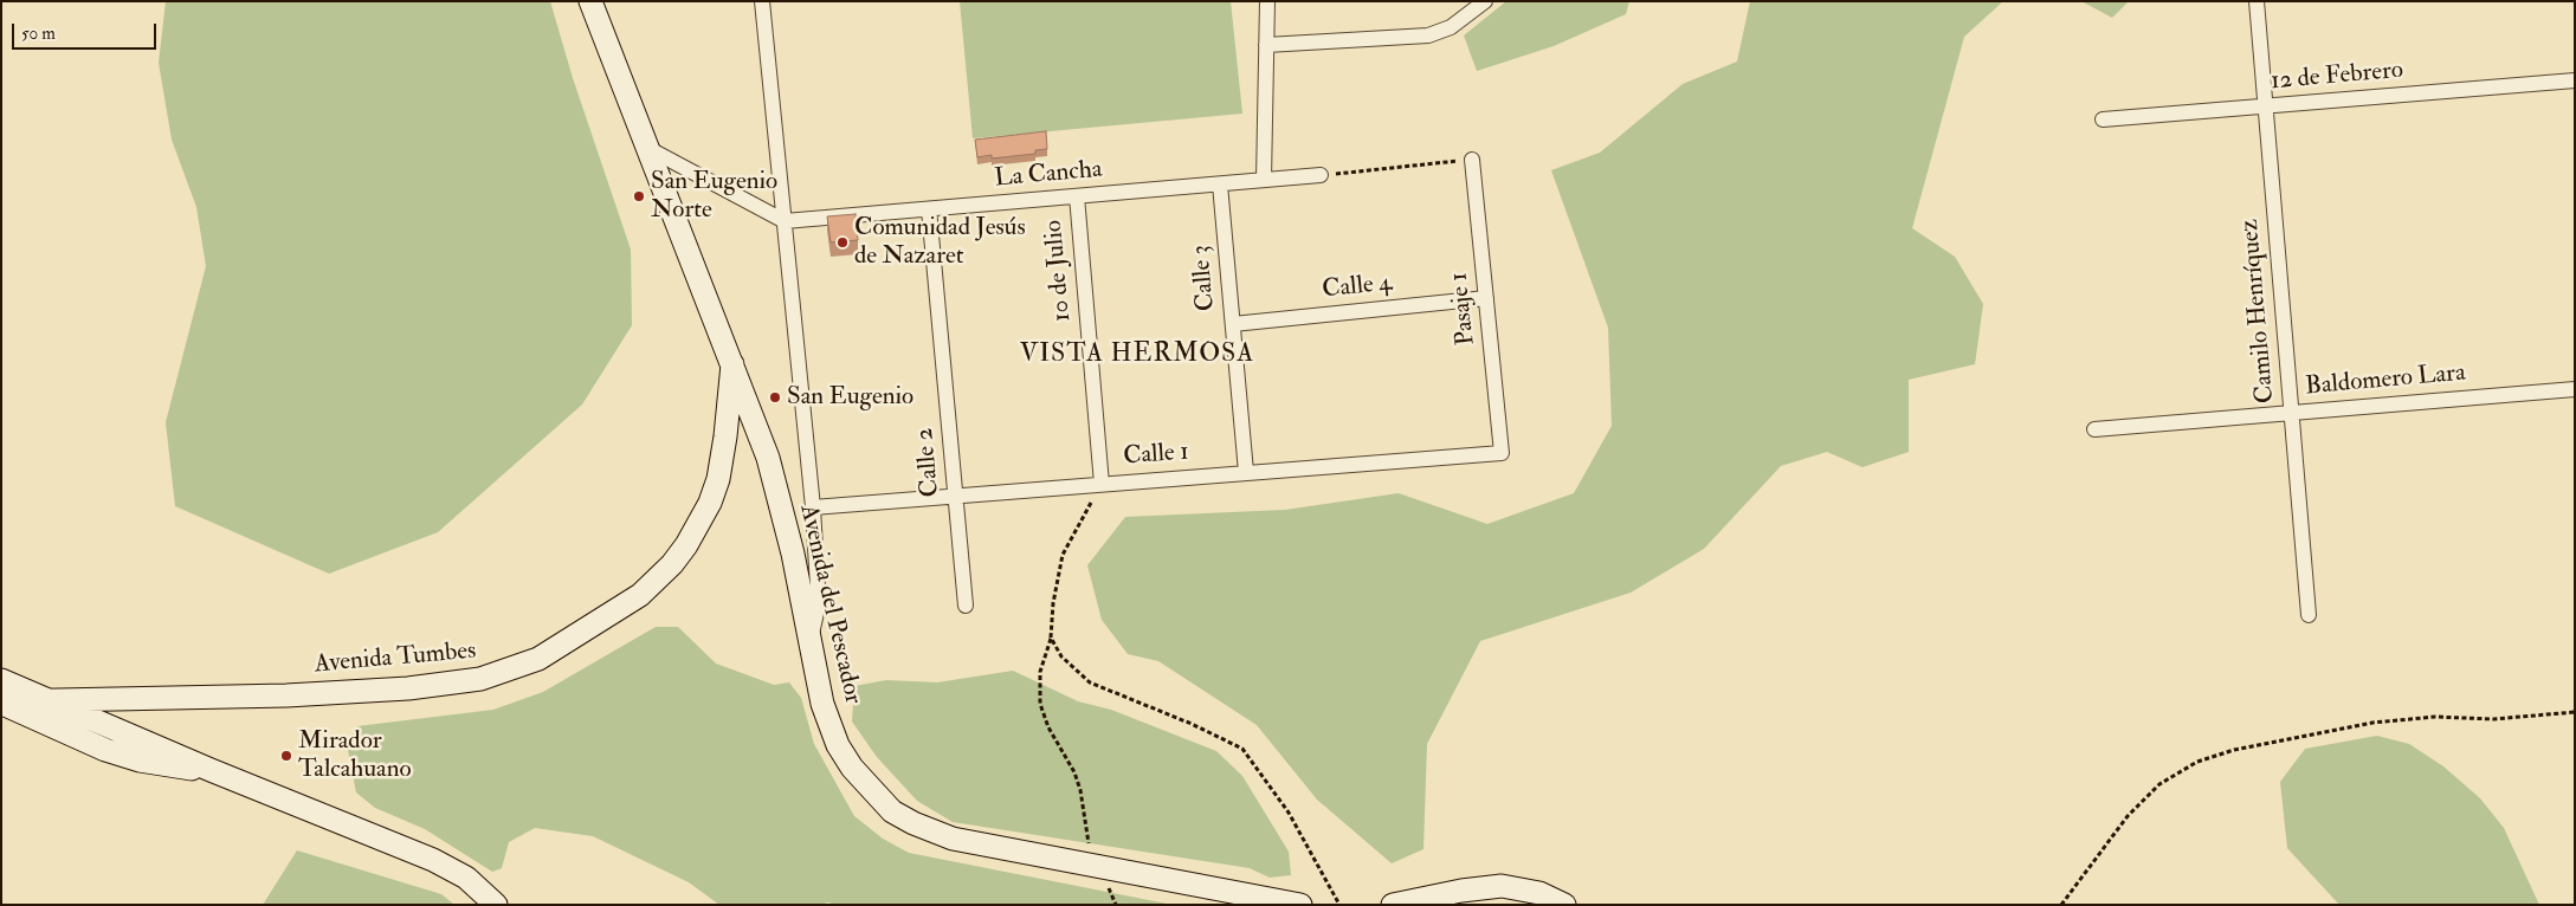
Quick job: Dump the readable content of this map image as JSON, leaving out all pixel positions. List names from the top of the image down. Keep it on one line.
{"streets":{"main road":["Avenida del Pescador","Avenida Tumbes"],"street":["12 de Febrero","La Cancha","10 de Julio","Calle 3","Calle 4","Pasaje 1","Camilo Henríquez","Baldomero Lara","Calle 1","Calle 2"]},"crossings":[["12 de Febrero","Camilo Henríquez"],["La Cancha","10 de Julio"],["La Cancha","Calle 3"],["La Cancha","Calle 2"],["10 de Julio","Calle 1"],["Calle 3","Calle 4"],["Calle 3","Calle 1"],["Calle 4","Pasaje 1"],["Pasaje 1","Calle 1"],["Camilo Henríquez","Baldomero Lara"],["Calle 1","Calle 2"],["Avenida del Pescador","Avenida Tumbes"]],"districts":["VISTA HERMOSA"],"places":["San Eugenio Norte","Comunidad Jesús de Nazaret","San Eugenio","Mirador Talcahuano"],"scale_bar":"50 m"}
